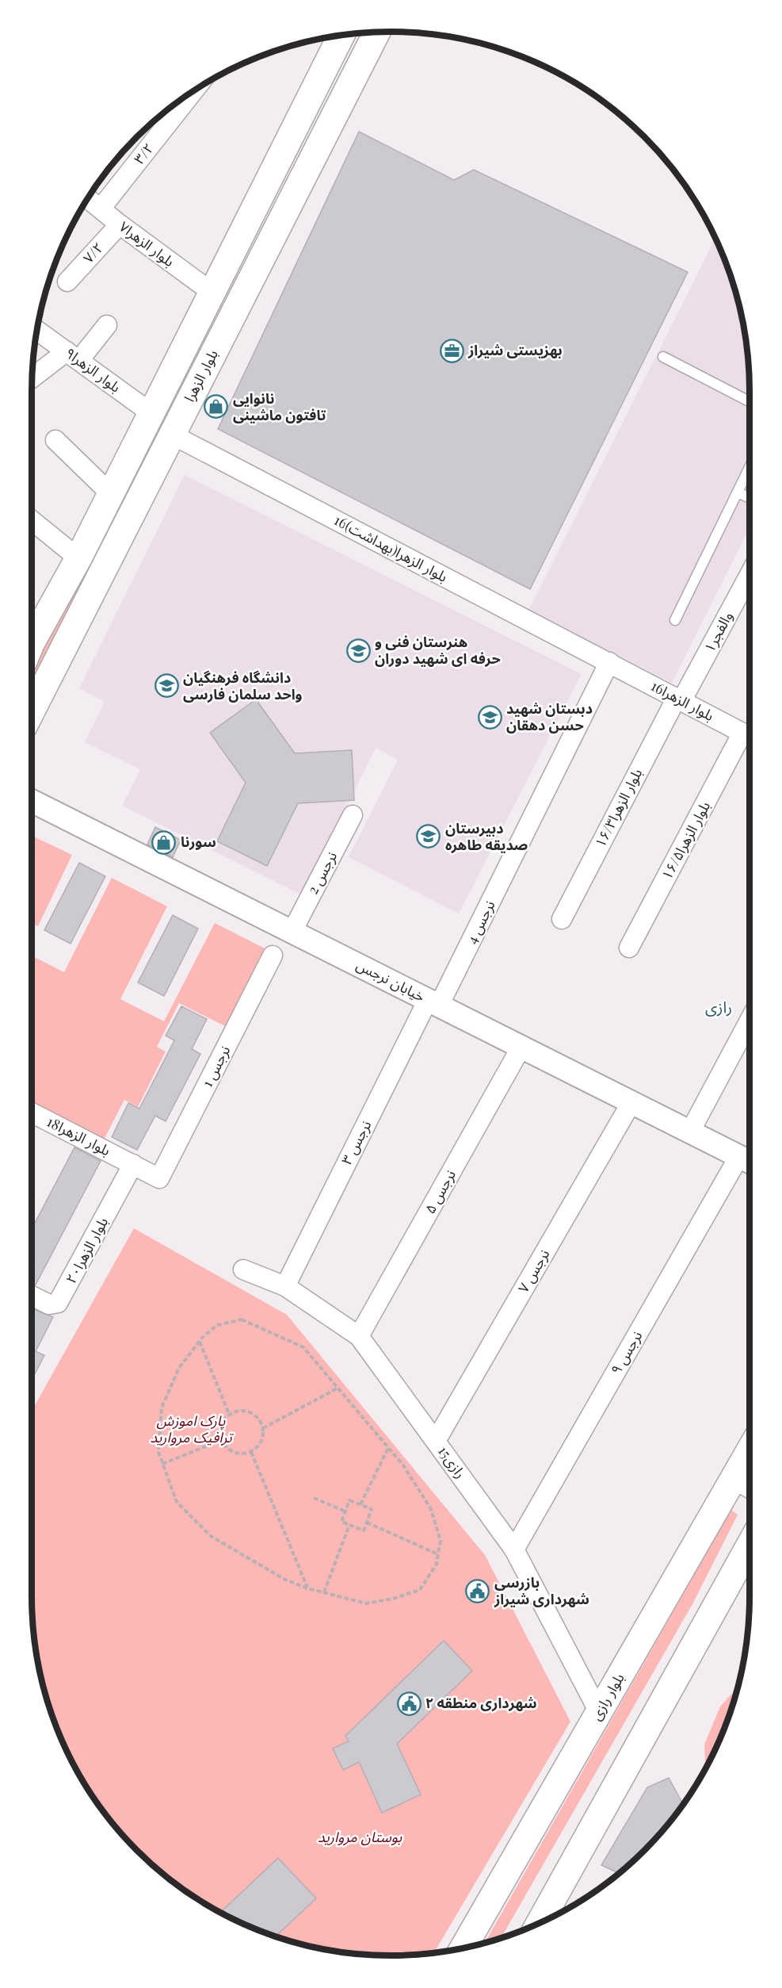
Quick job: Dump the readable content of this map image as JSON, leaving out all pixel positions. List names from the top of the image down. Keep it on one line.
{"streets":{"main road":["بلوار الزهرا","بلوار رازی"],"street":["۳/۲","بلوار الزهرا۷","۷/۲","بلوار الزهرا۹","16بلوار الزهرا(بهداشت)","والفجر۱","16بلوار الزهرا","بلوار الزهرا۱۶/۳","بلوار الزهرا۱۶/۵","2 نرجس","4 نرجس","خیابان نرجس","1 نرجس","18بلوار الزهرا","نرجس ۳","نرجس ۵","بلوار الزهرا۲۰","نرجس ۷","نرجس ۹","15رازی"]},"crossings":[["۳/۲","بلوار الزهرا۷"],["بلوار الزهرا۷","۷/۲"],["بلوار الزهرا۷","بلوار الزهرا"],["بلوار الزهرا۹","بلوار الزهرا"],["بلوار الزهرا","16بلوار الزهرا(بهداشت)"],["16بلوار الزهرا(بهداشت)","16بلوار الزهرا"],["16بلوار الزهرا(بهداشت)","4 نرجس"],["والفجر۱","16بلوار الزهرا"],["والفجر۱","بلوار الزهرا۱۶/۳"],["16بلوار الزهرا","بلوار الزهرا۱۶/۳"],["16بلوار الزهرا","بلوار الزهرا۱۶/۵"],["16بلوار الزهرا","4 نرجس"],["2 نرجس","خیابان نرجس"],["4 نرجس","خیابان نرجس"],["4 نرجس","نرجس ۳"],["خیابان نرجس","نرجس ۳"],["خیابان نرجس","نرجس ۵"],["خیابان نرجس","نرجس ۷"],["خیابان نرجس","نرجس ۹"],["1 نرجس","18بلوار الزهرا"],["18بلوار الزهرا","بلوار الزهرا۲۰"],["نرجس ۳","15رازی"],["نرجس ۵","15رازی"],["نرجس ۷","15رازی"],["نرجس ۹","15رازی"],["15رازی","بلوار رازی"]],"districts":["رازی"],"parks":["پارک اموزش ترافیک مروارید","بوستان مروارید"],"places":{"office":["بهزیستی شیراز"],"shop":["نانوایی تافتون ماشینی","سورنا"],"school or university":["هنرستان فنی و حرفه ای شهید دوران","دانشگاه فرهنگیان واحد سلمان فارسی","دبستان شهید حسن دهقان","دبیرستان صدیقه طاهره"],"public building":["بازرسی شهرداری شیراز","شهرداری منطقه ۲"]}}
